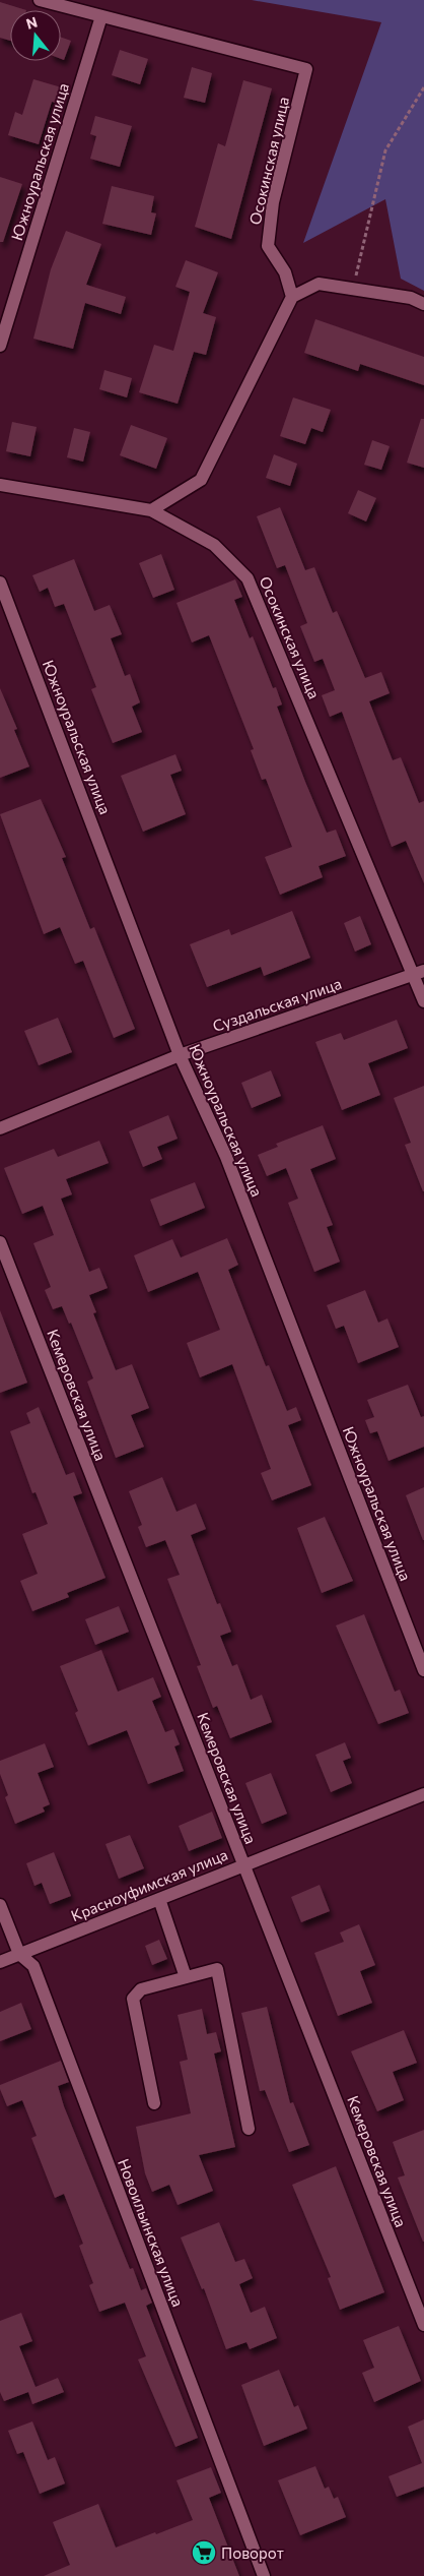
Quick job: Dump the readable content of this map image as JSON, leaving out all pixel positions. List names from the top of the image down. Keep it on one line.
{"streets":{"street":["Осокинская улица","Южноуральская улица","Суздальская улица","Кемеровская улица","Красноуфимская улица","Новоильинская улица"]},"crossings":[["Осокинская улица","Южноуральская улица"],["Осокинская улица","Суздальская улица"],["Южноуральская улица","Суздальская улица"],["Кемеровская улица","Красноуфимская улица"],["Красноуфимская улица","Новоильинская улица"]],"places":{"supermarket":["Поворот"]},"north":"top"}
